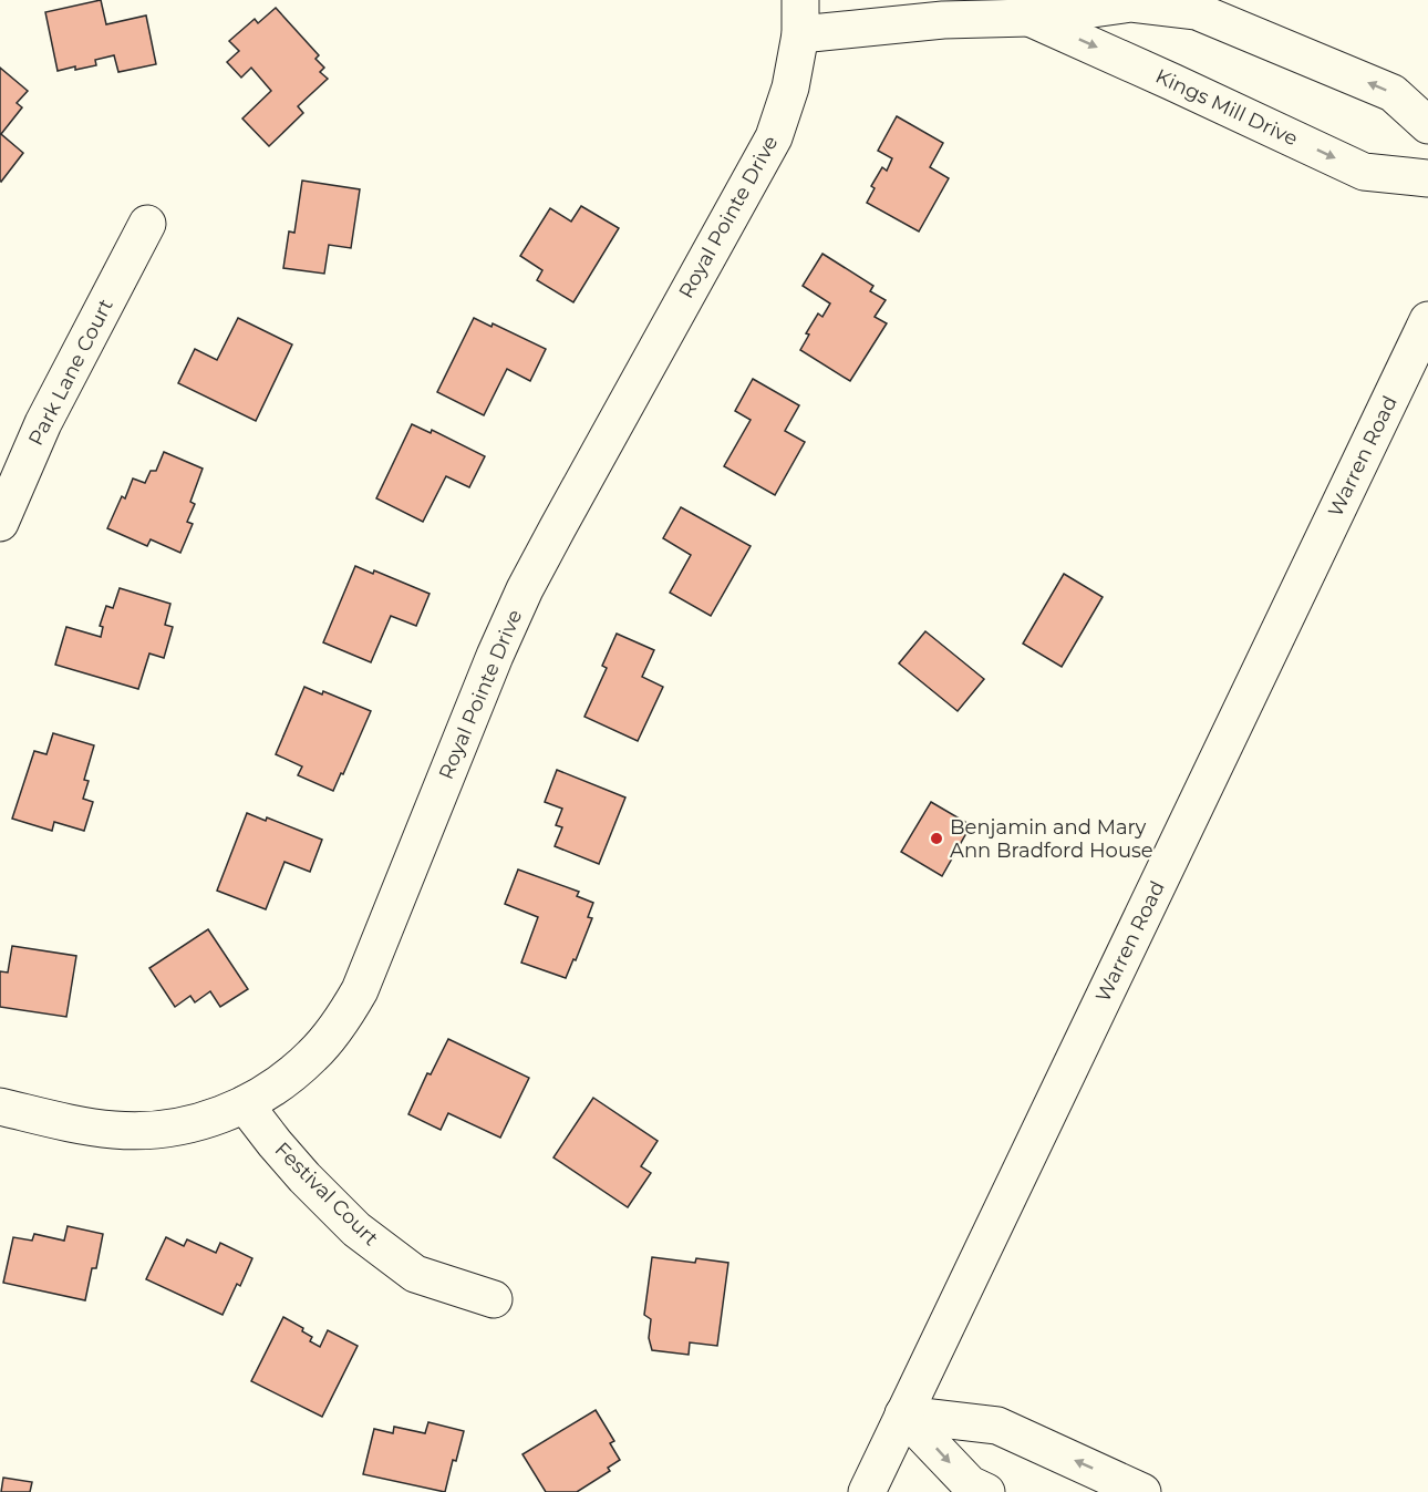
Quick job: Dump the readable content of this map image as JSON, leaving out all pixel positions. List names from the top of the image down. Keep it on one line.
{"streets":{"street":["Kings Mill Drive","Royal Pointe Drive","Park Lane Court","Warren Road","Festival Court"]},"crossings":[["Kings Mill Drive","Royal Pointe Drive"],["Royal Pointe Drive","Festival Court"]],"places":["Benjamin and Mary Ann Bradford House"]}
